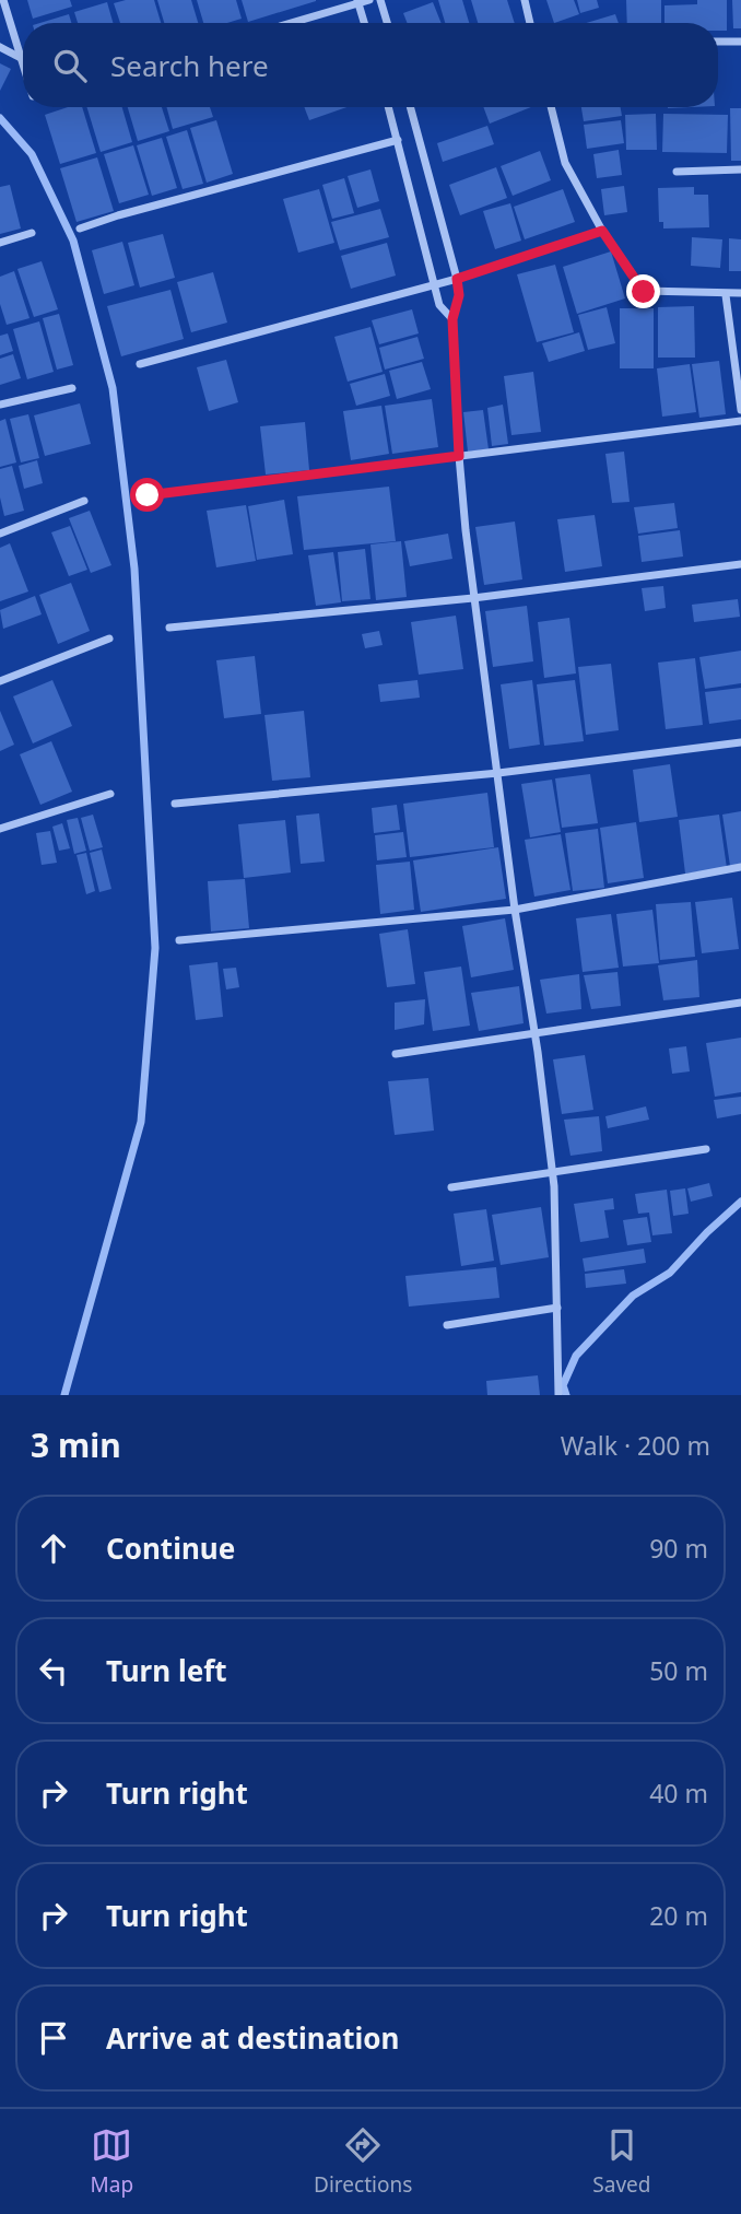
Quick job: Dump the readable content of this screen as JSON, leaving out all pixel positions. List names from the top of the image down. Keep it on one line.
{"page":{"search":"Search here","heading":["3 min","Walk · 200 m"],"list":[["Continue","90 m"],["Turn left","50 m"],["Turn right","40 m"],["Turn right","20 m"],"Arrive at destination"],"nav":["Map","Directions","Saved"]}}
